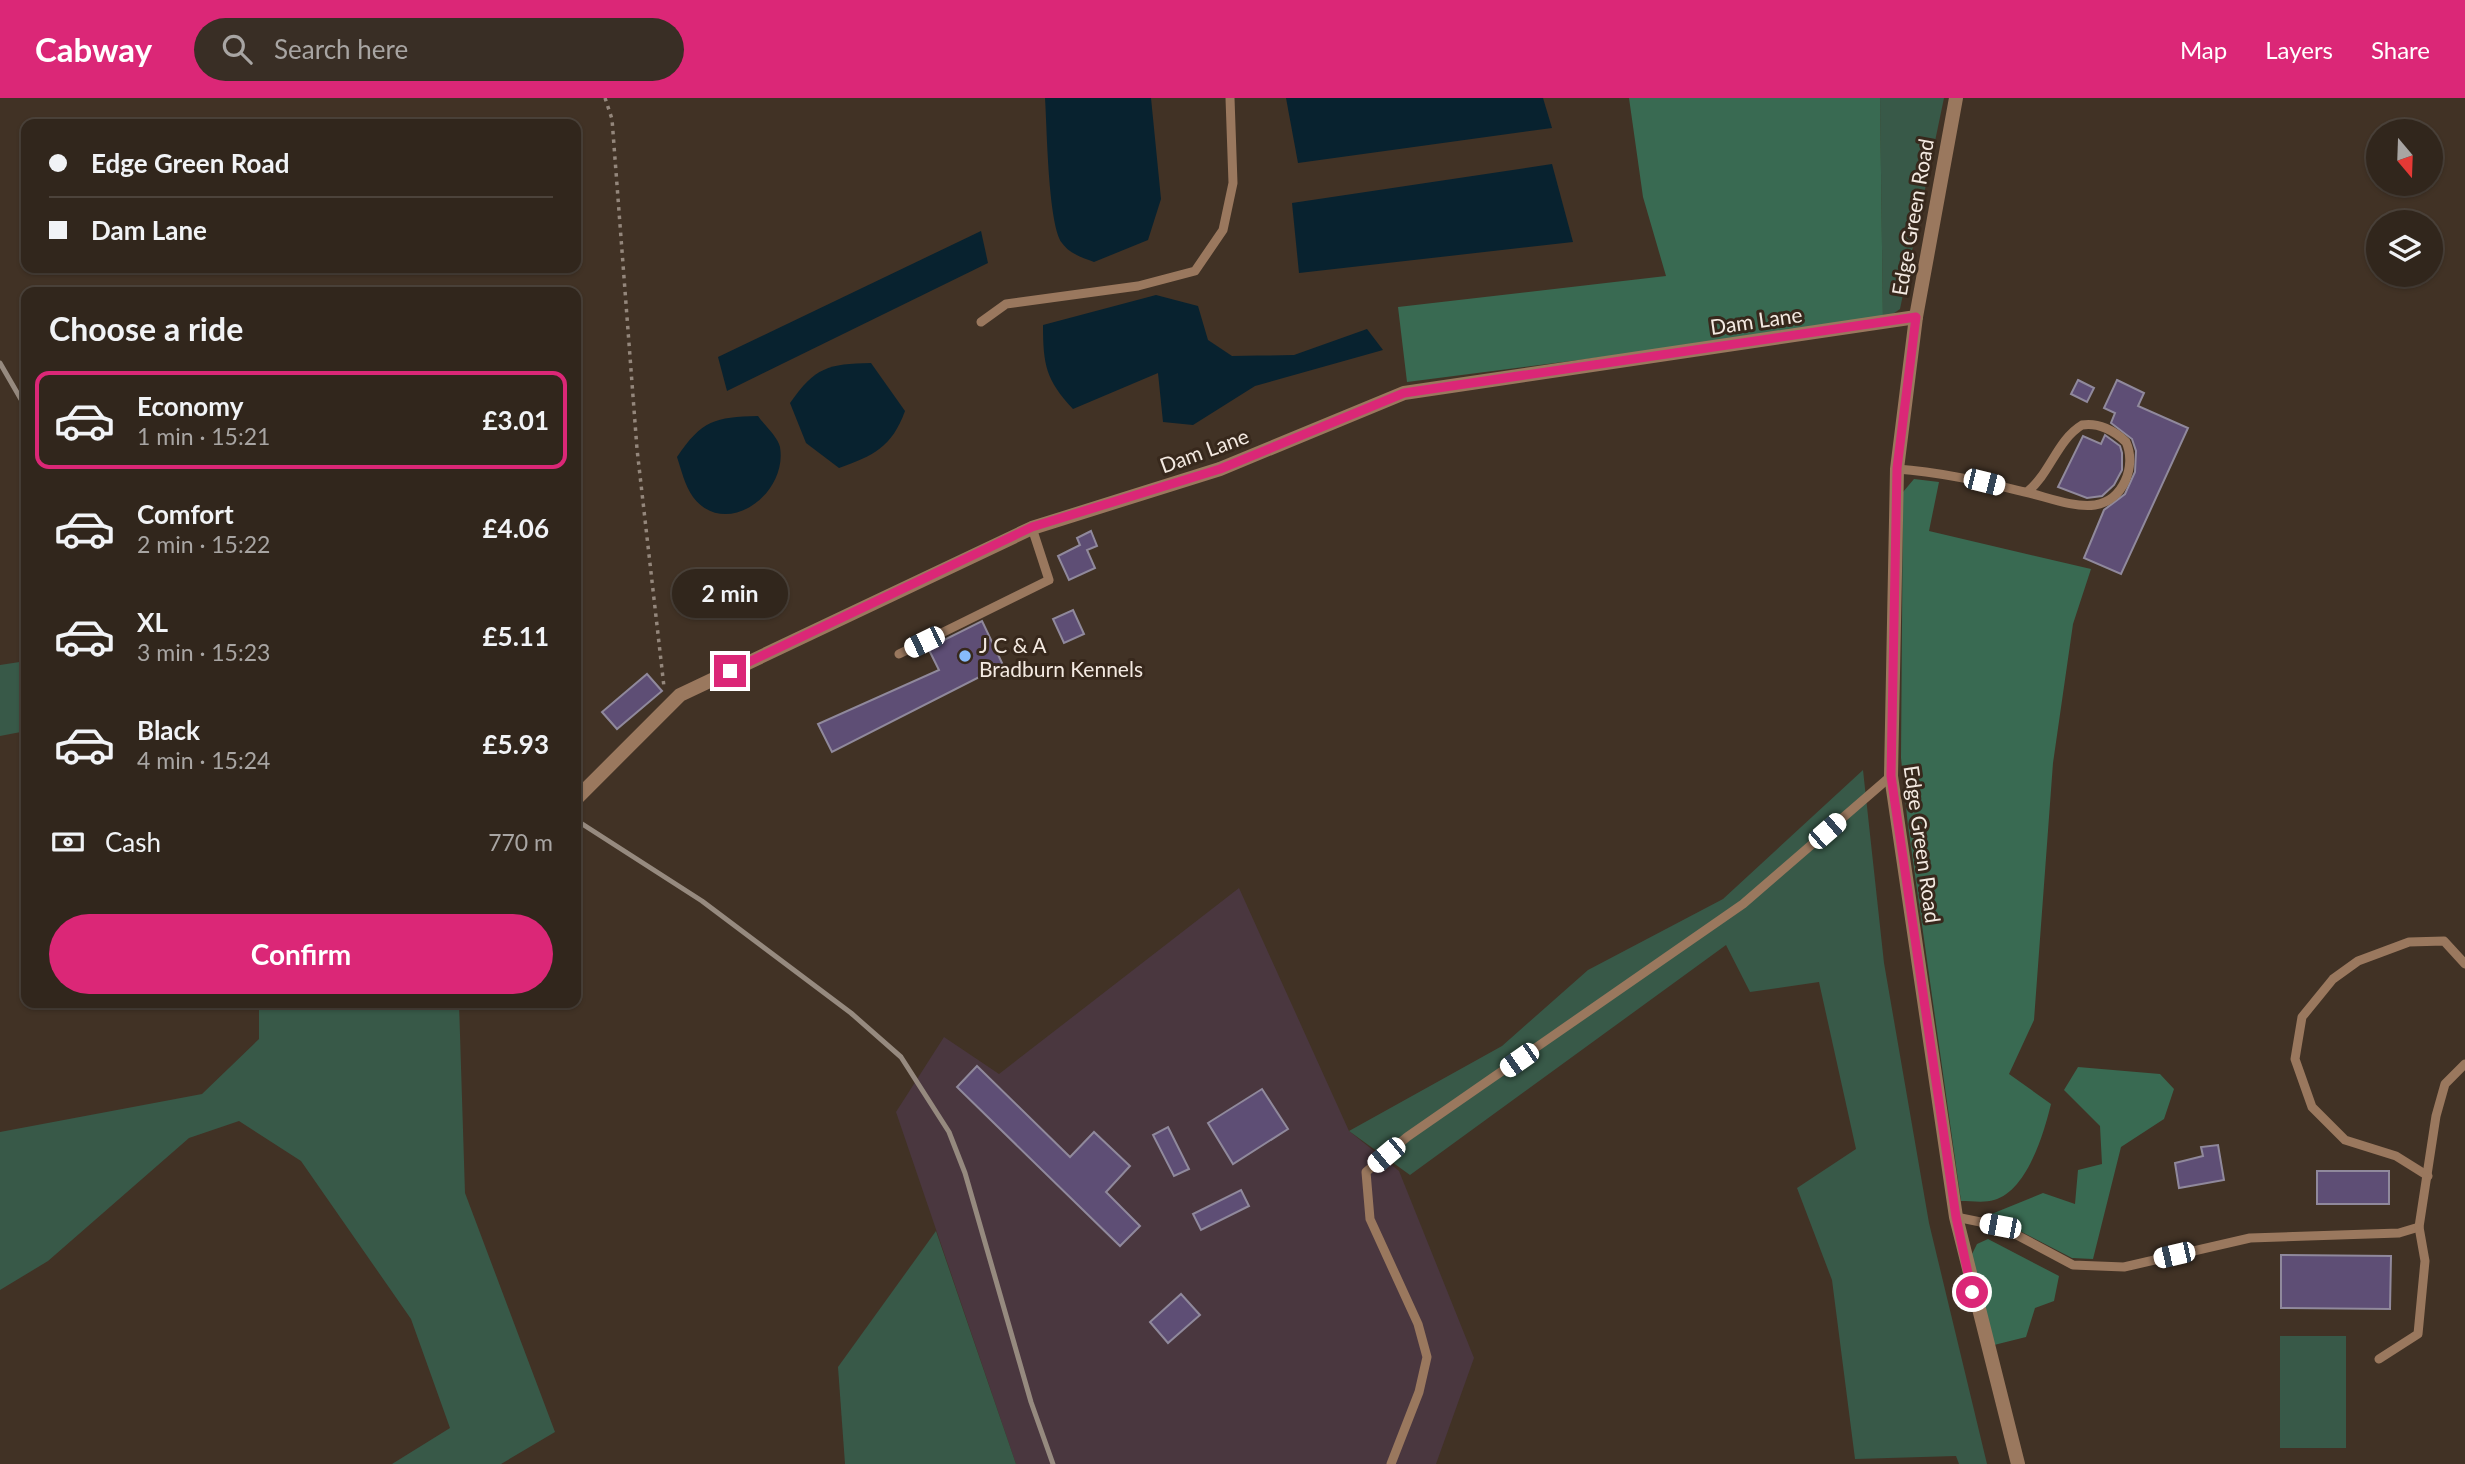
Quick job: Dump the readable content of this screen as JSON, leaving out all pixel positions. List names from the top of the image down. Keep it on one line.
{"streets":{"street":["Edge Green Road","Dam Lane"]},"crossings":[["Edge Green Road","Dam Lane"]],"places":["J C & A Bradburn Kennels"],"north":"bottom","page":{"header":"Cabway","search":"Search here","nav":["Map","Layers","Share"],"banner":["Edge Green Road","Dam Lane"],"heading":"Choose a ride","list":[{"name":"Economy","note":"1 min · 15:21","value":"£3.01"},{"name":"Comfort","note":"2 min · 15:22","value":"£4.06"},{"name":"XL","note":"3 min · 15:23","value":"£5.11"},{"name":"Black","note":"4 min · 15:24","value":"£5.93"}],"bubble":"2 min","pay":["Cash","770 m"],"buttons":"Confirm"}}
